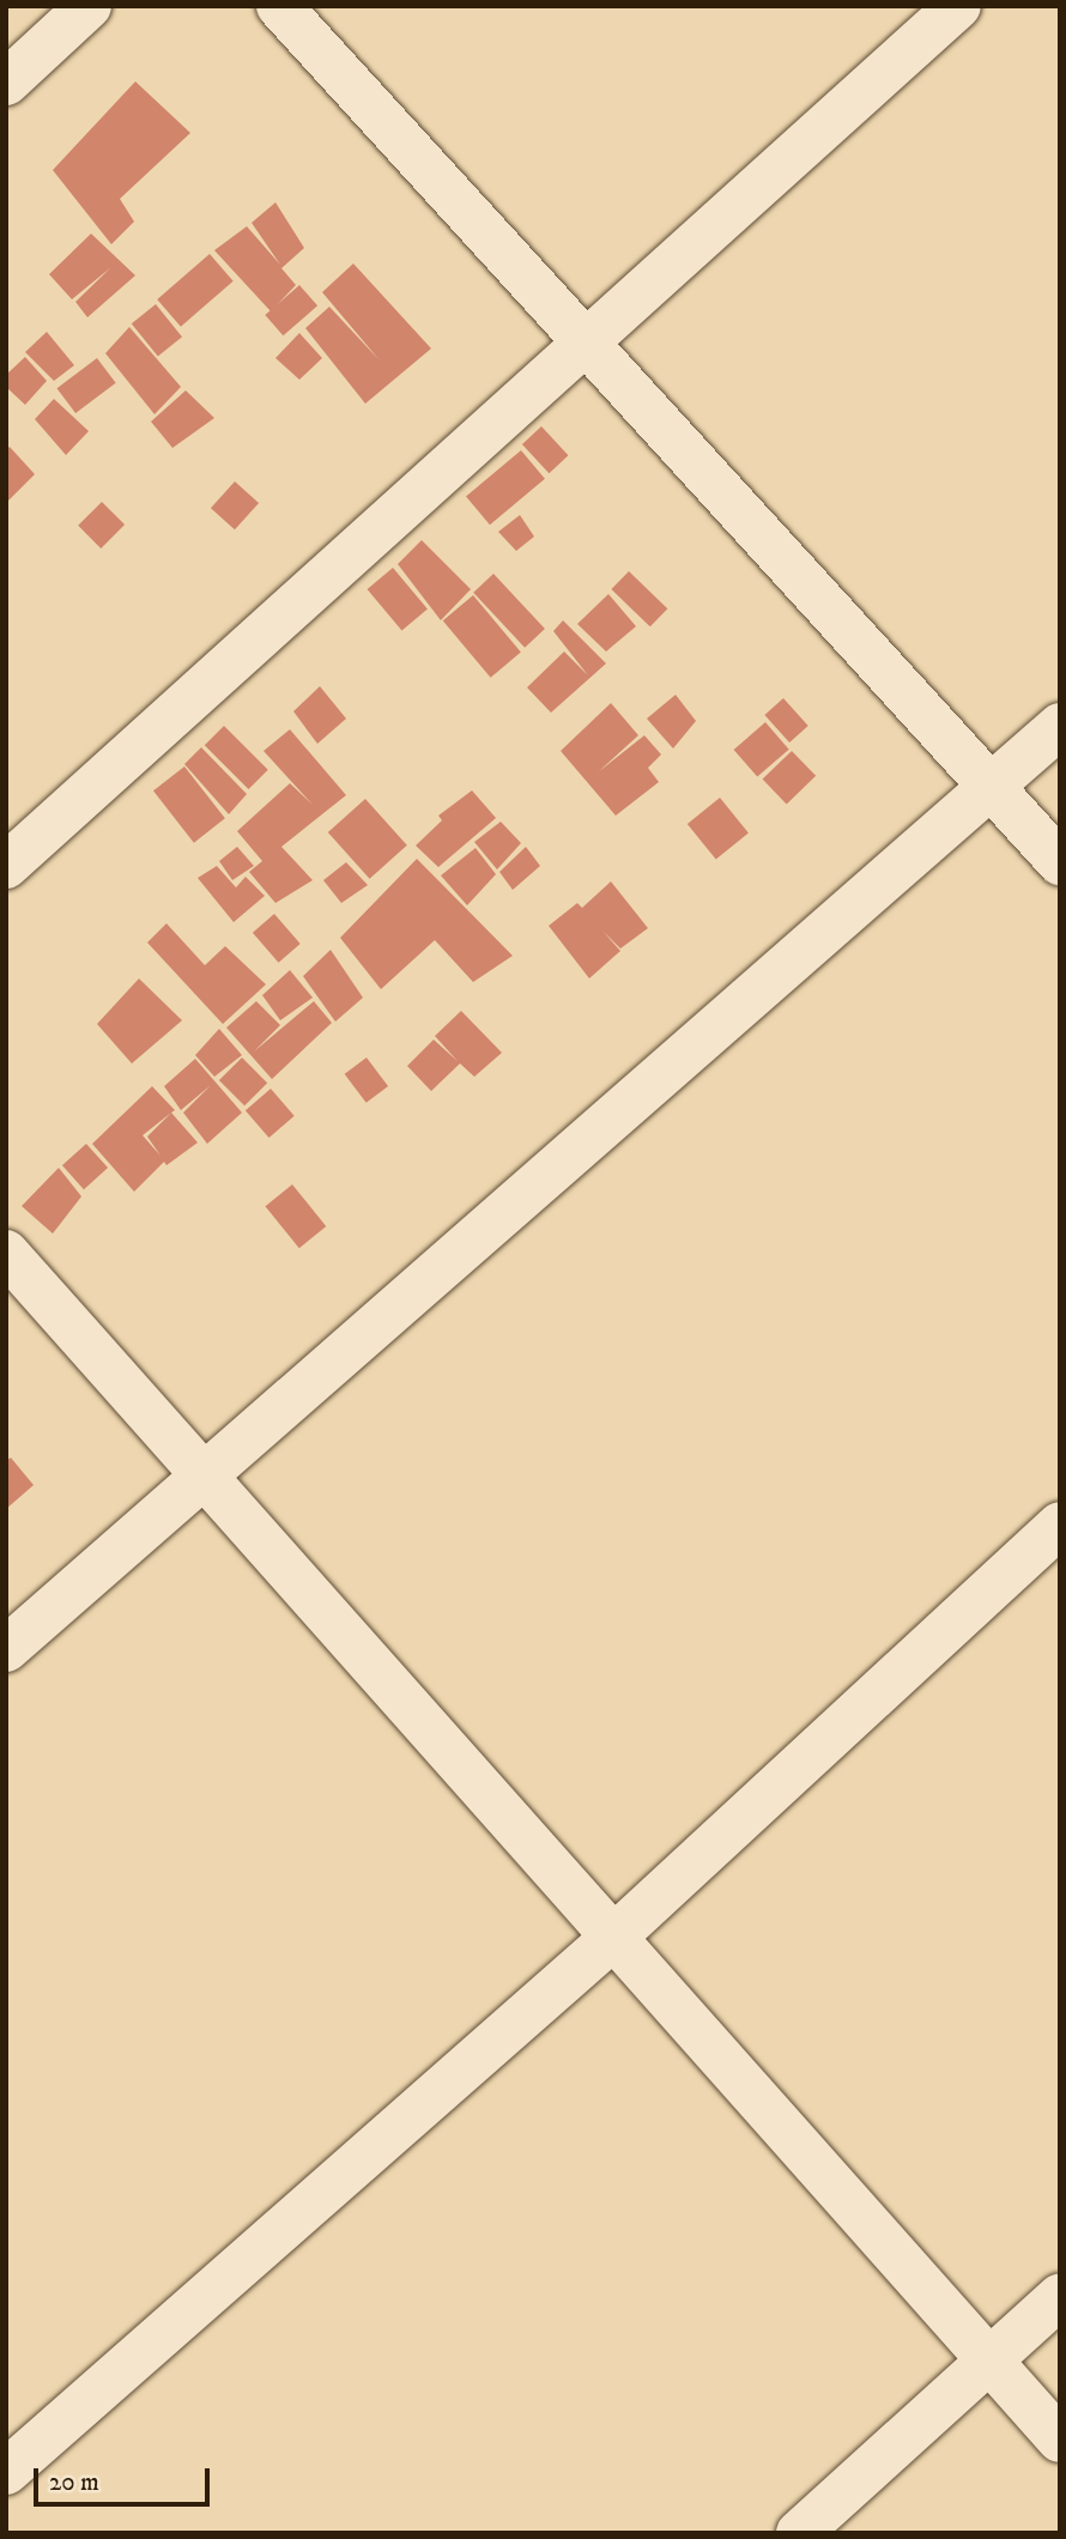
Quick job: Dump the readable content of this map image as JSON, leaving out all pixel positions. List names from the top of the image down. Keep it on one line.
{"scale_bar":"20 m"}
